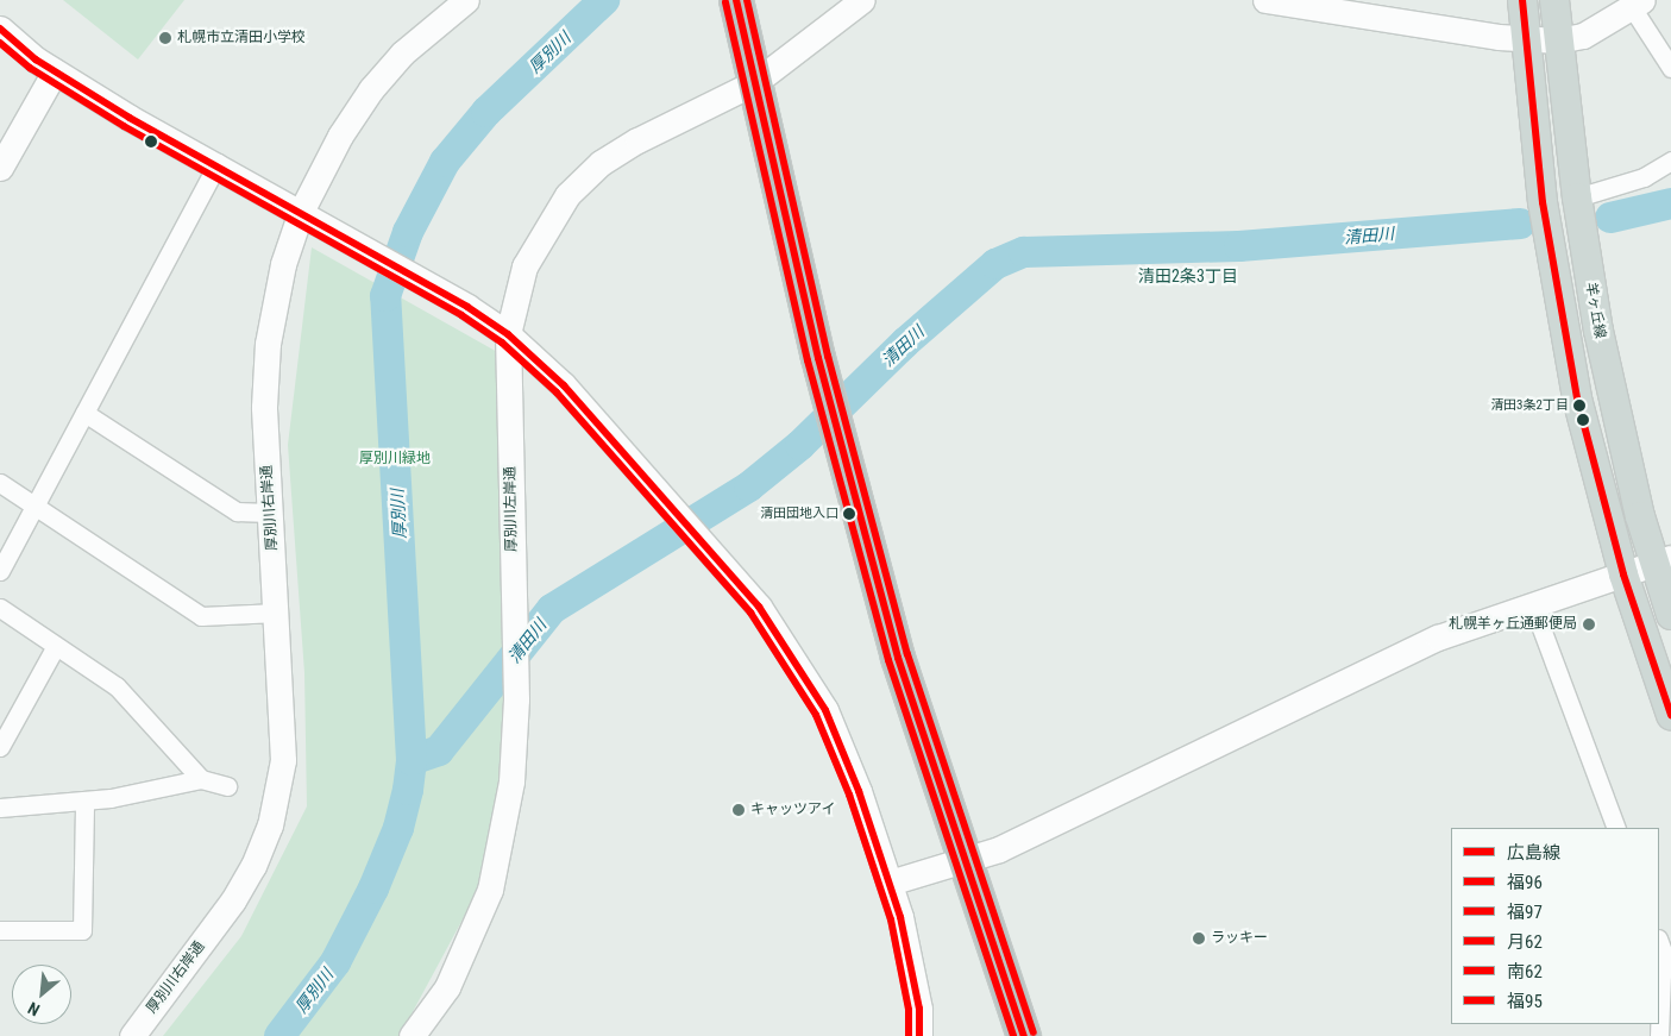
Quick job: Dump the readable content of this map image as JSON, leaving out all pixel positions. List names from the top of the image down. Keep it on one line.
{"streets":{"main road":["羊ヶ丘線"],"street":["厚別川右岸通","厚別川左岸通"]},"districts":["清田2条3丁目"],"water":["厚別川","清田川"],"parks":["厚別川緑地"],"places":["札幌市立清田小学校","清田3条2丁目","清田団地入口","札幌羊ヶ丘通郵便局","キャッツアイ","ラッキー"],"lines":["transit line 広島線","transit line 福97","transit line 福95","transit line 福96","transit line 月62","transit line 南62"],"legend":["広島線","福96","福97","月62","南62","福95"],"north":"bottom left"}
